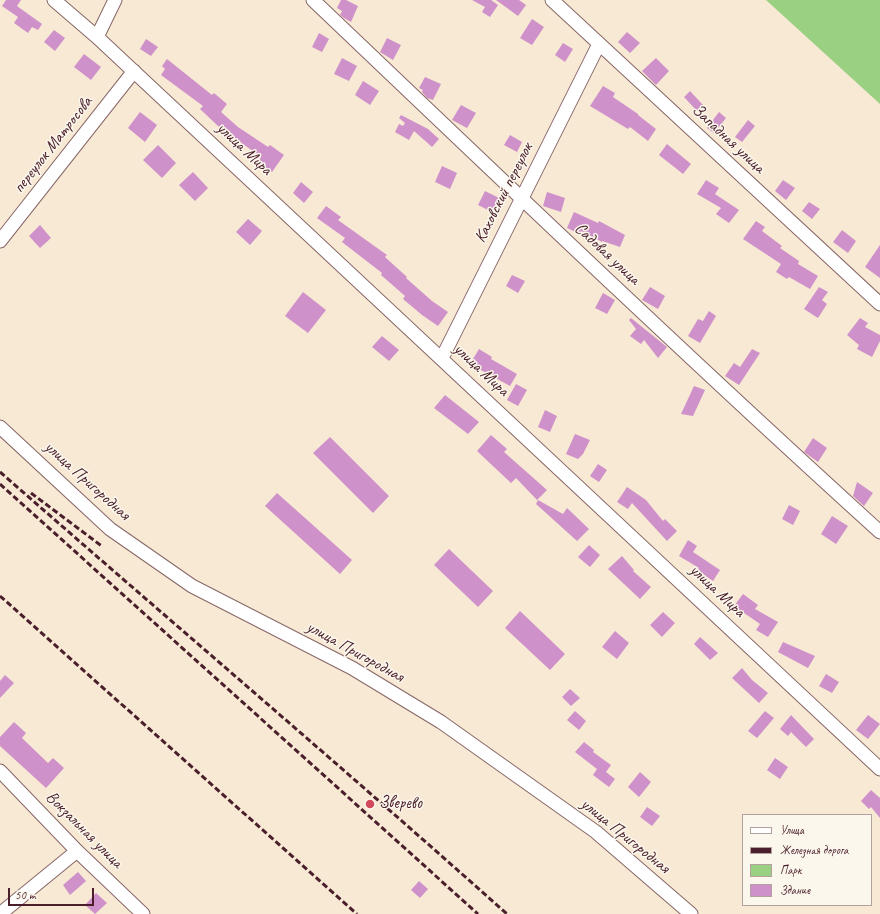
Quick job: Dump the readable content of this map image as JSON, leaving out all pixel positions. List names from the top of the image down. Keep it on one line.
{"streets":{"street":["Западная улица","переулок Матросова","улица Мира","Каховский переулок","Садовая улица","улица Пригородная","Вокзальная улица"]},"crossings":[["Западная улица","Каховский переулок"],["переулок Матросова","улица Мира"],["улица Мира","Каховский переулок"],["Каховский переулок","Садовая улица"]],"places":["Зверево"],"legend":["Улица","Железная дорога","Парк","Здание"],"scale_bar":"50 m"}
